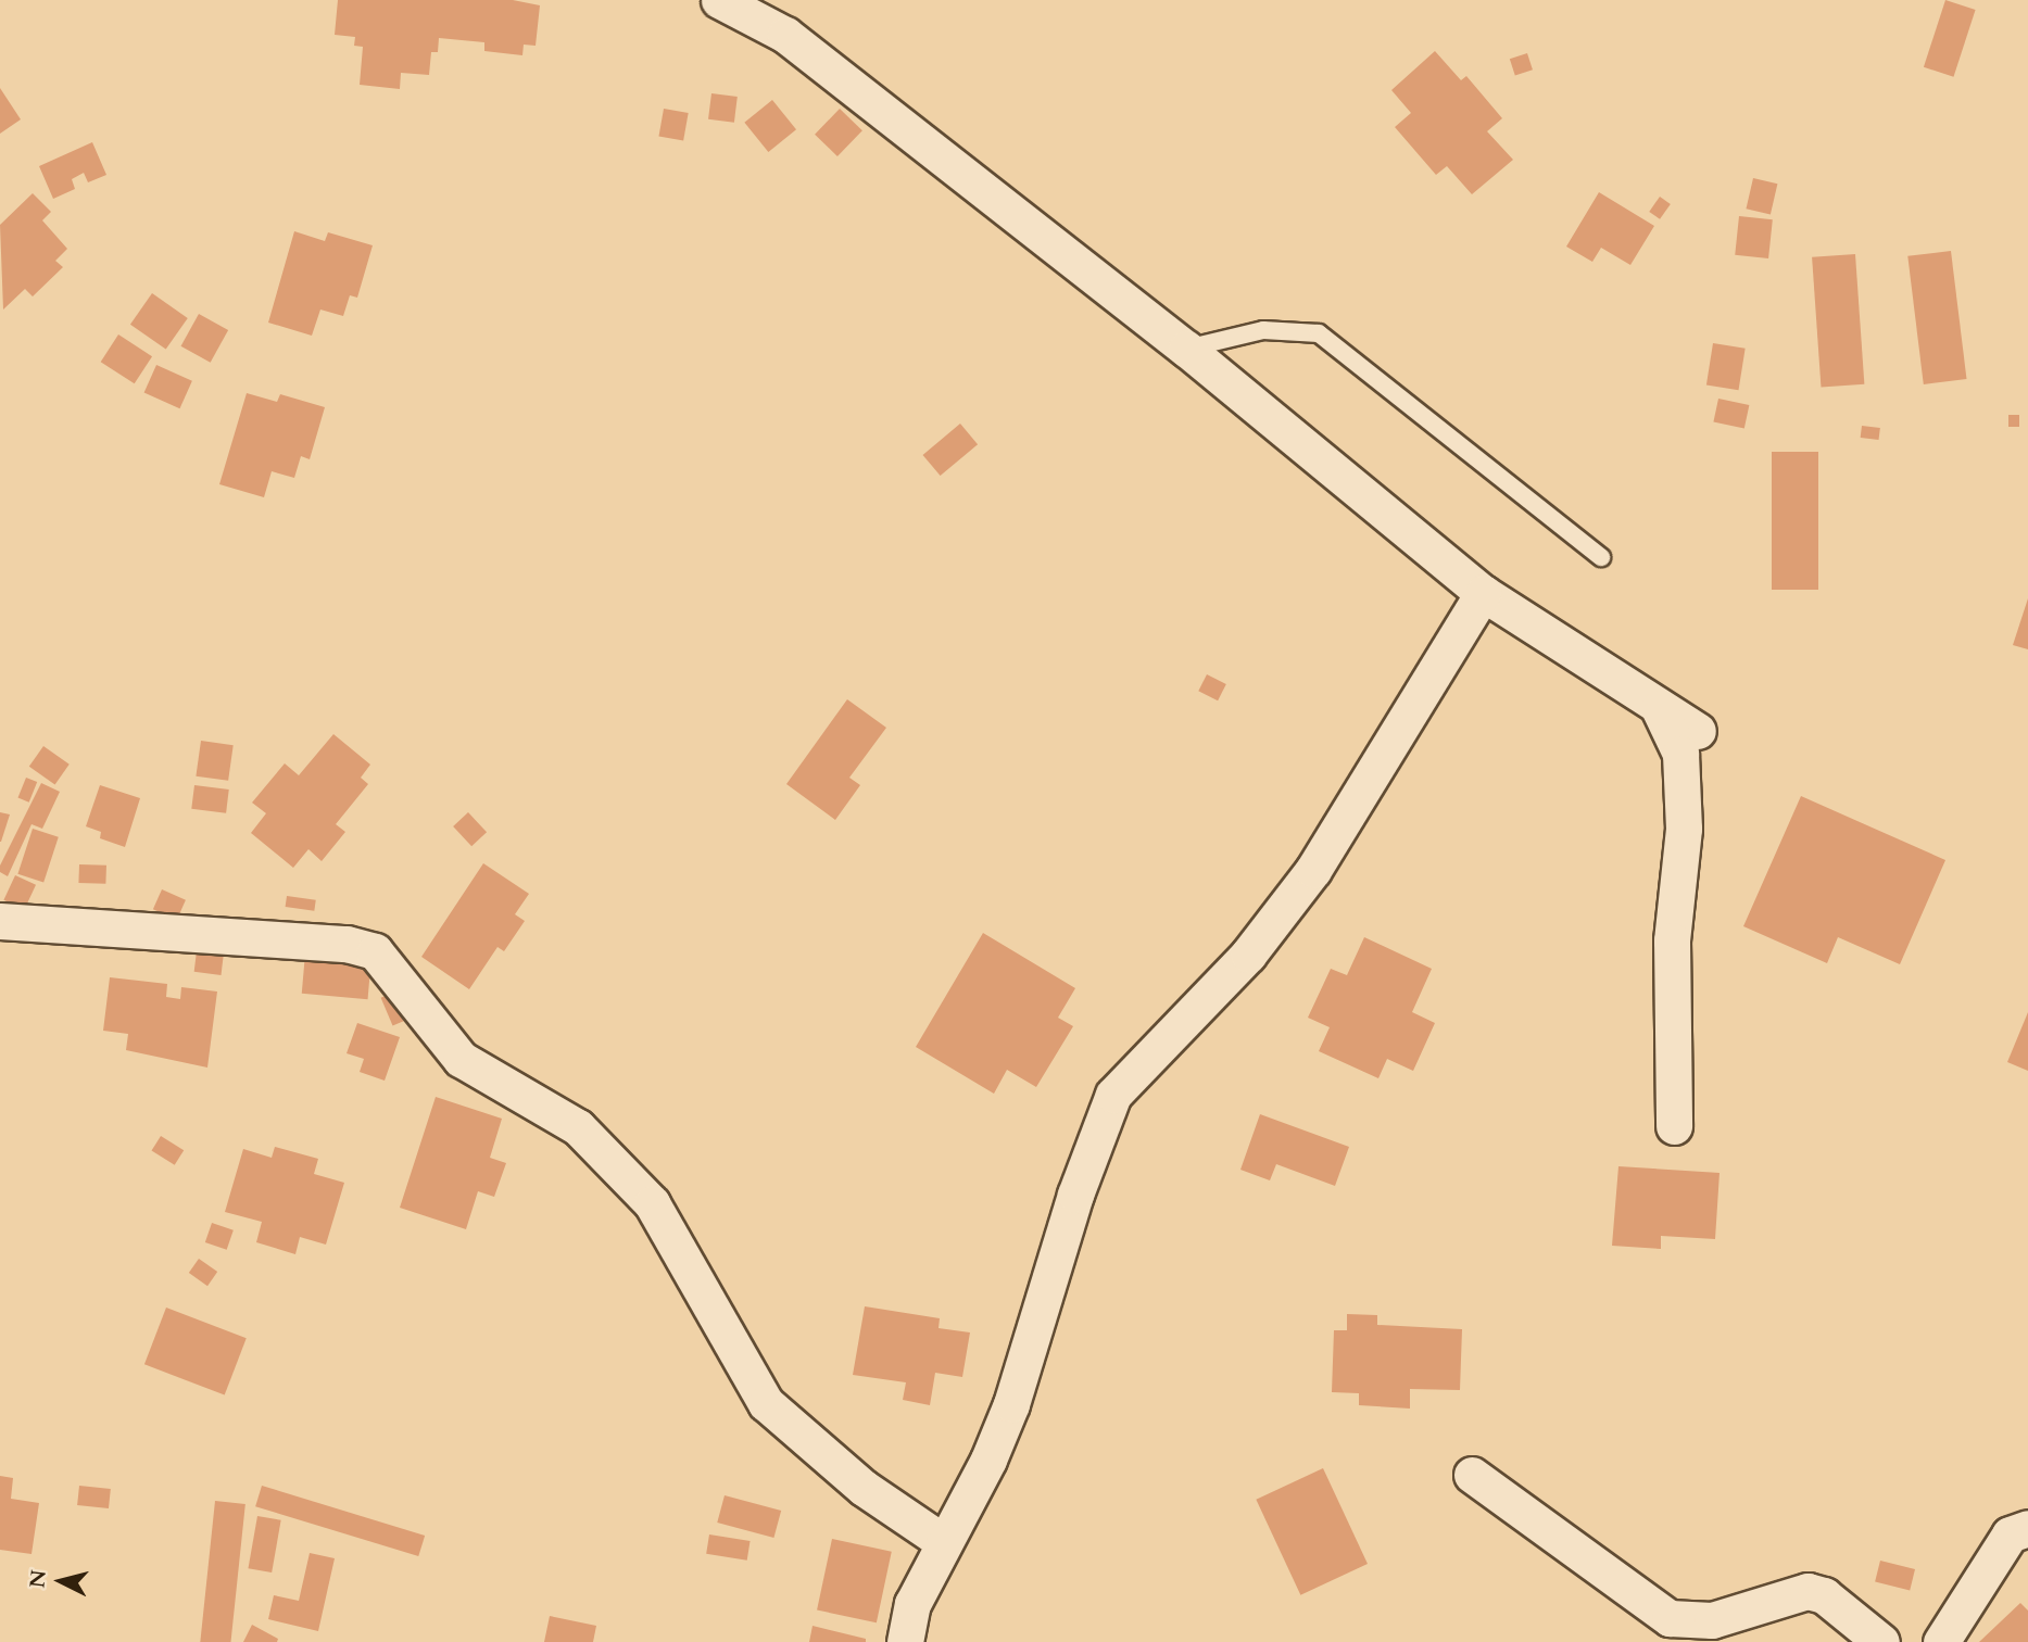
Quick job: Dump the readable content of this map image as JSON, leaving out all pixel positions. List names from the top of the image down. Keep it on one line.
{"north":"left"}
